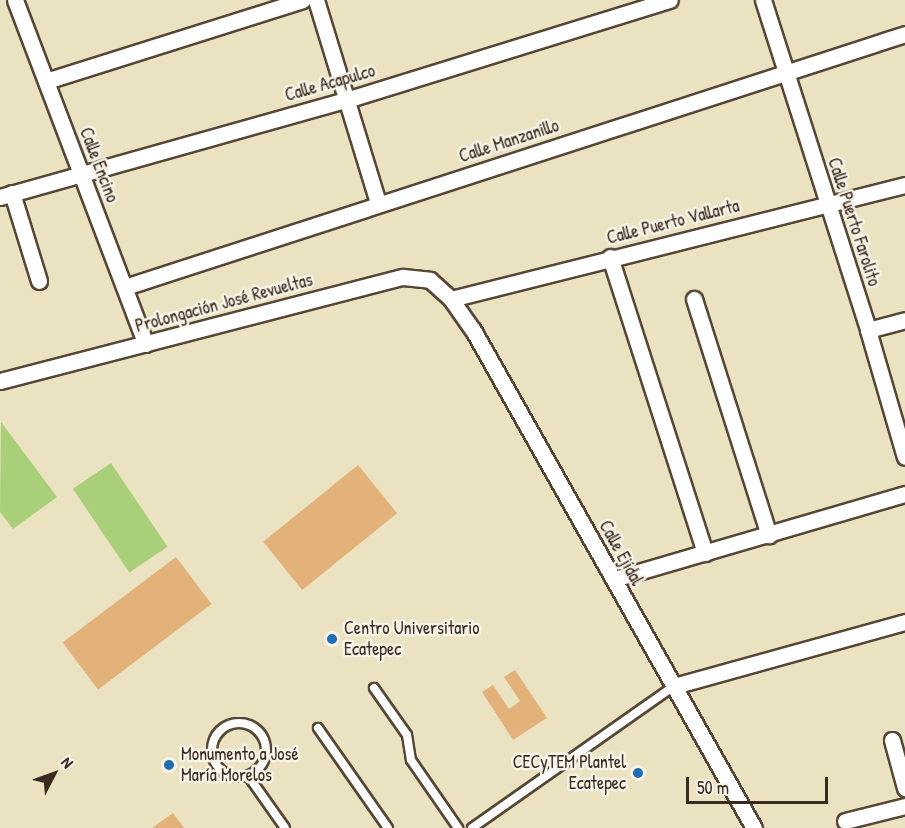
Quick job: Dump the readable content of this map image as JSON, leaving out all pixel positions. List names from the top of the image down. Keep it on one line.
{"streets":{"street":["Calle Acapulco","Calle Manzanillo","Calle Encino","Calle Puerto Vallarta","Calle Puerto Farolito","Prolongación José Revueltas","Calle Ejidal"]},"crossings":[["Calle Acapulco","Calle Encino"],["Calle Manzanillo","Calle Encino"],["Calle Manzanillo","Calle Puerto Farolito"],["Calle Encino","Prolongación José Revueltas"],["Calle Puerto Vallarta","Calle Puerto Farolito"],["Calle Puerto Vallarta","Prolongación José Revueltas"],["Calle Puerto Vallarta","Calle Ejidal"],["Prolongación José Revueltas","Calle Ejidal"]],"places":["Centro Universitario Ecatepec","Monumento a José María Morelos","CECyTEM Plantel Ecatepec"],"scale_bar":"50 m","north":"top right"}
